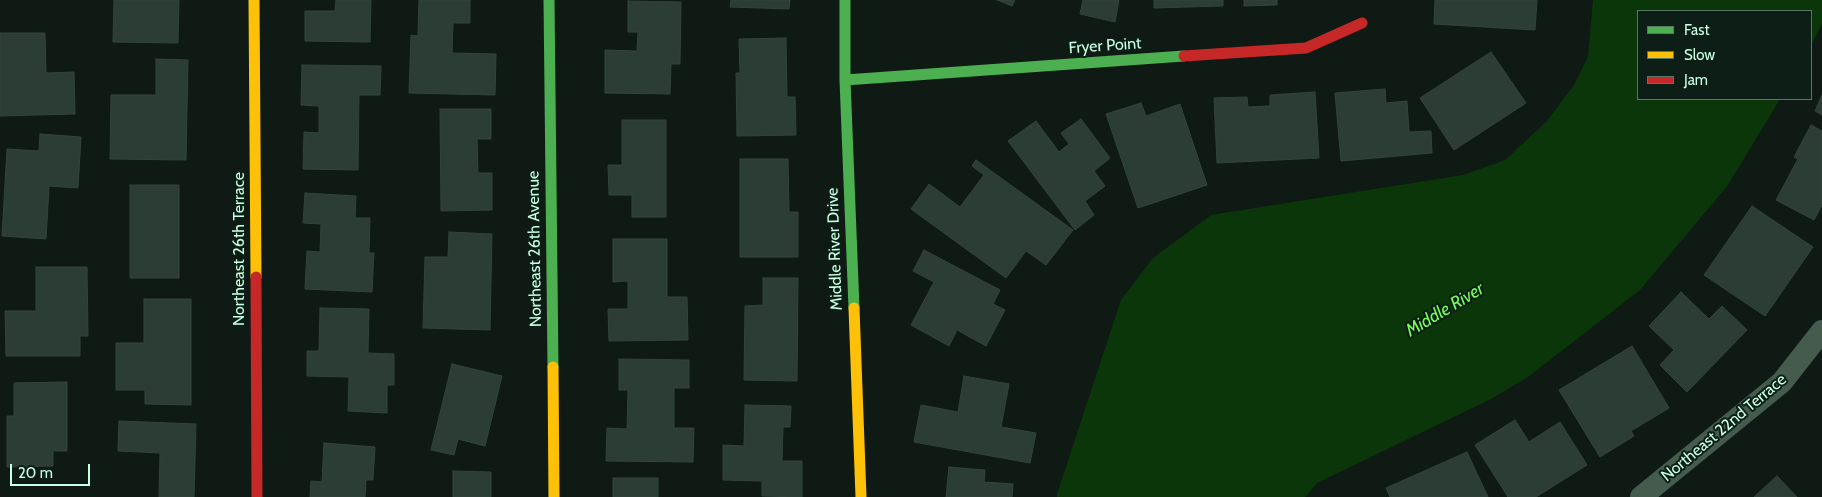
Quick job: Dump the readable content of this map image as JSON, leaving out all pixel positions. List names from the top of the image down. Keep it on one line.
{"streets":{"street":["Fryer Point","Northeast 26th Terrace","Northeast 26th Avenue","Middle River Drive","Northeast 22nd Terrace"]},"crossings":[["Fryer Point","Middle River Drive"]],"water":["Middle River"],"legend":["Fast","Slow","Jam"],"scale_bar":"20 m"}
